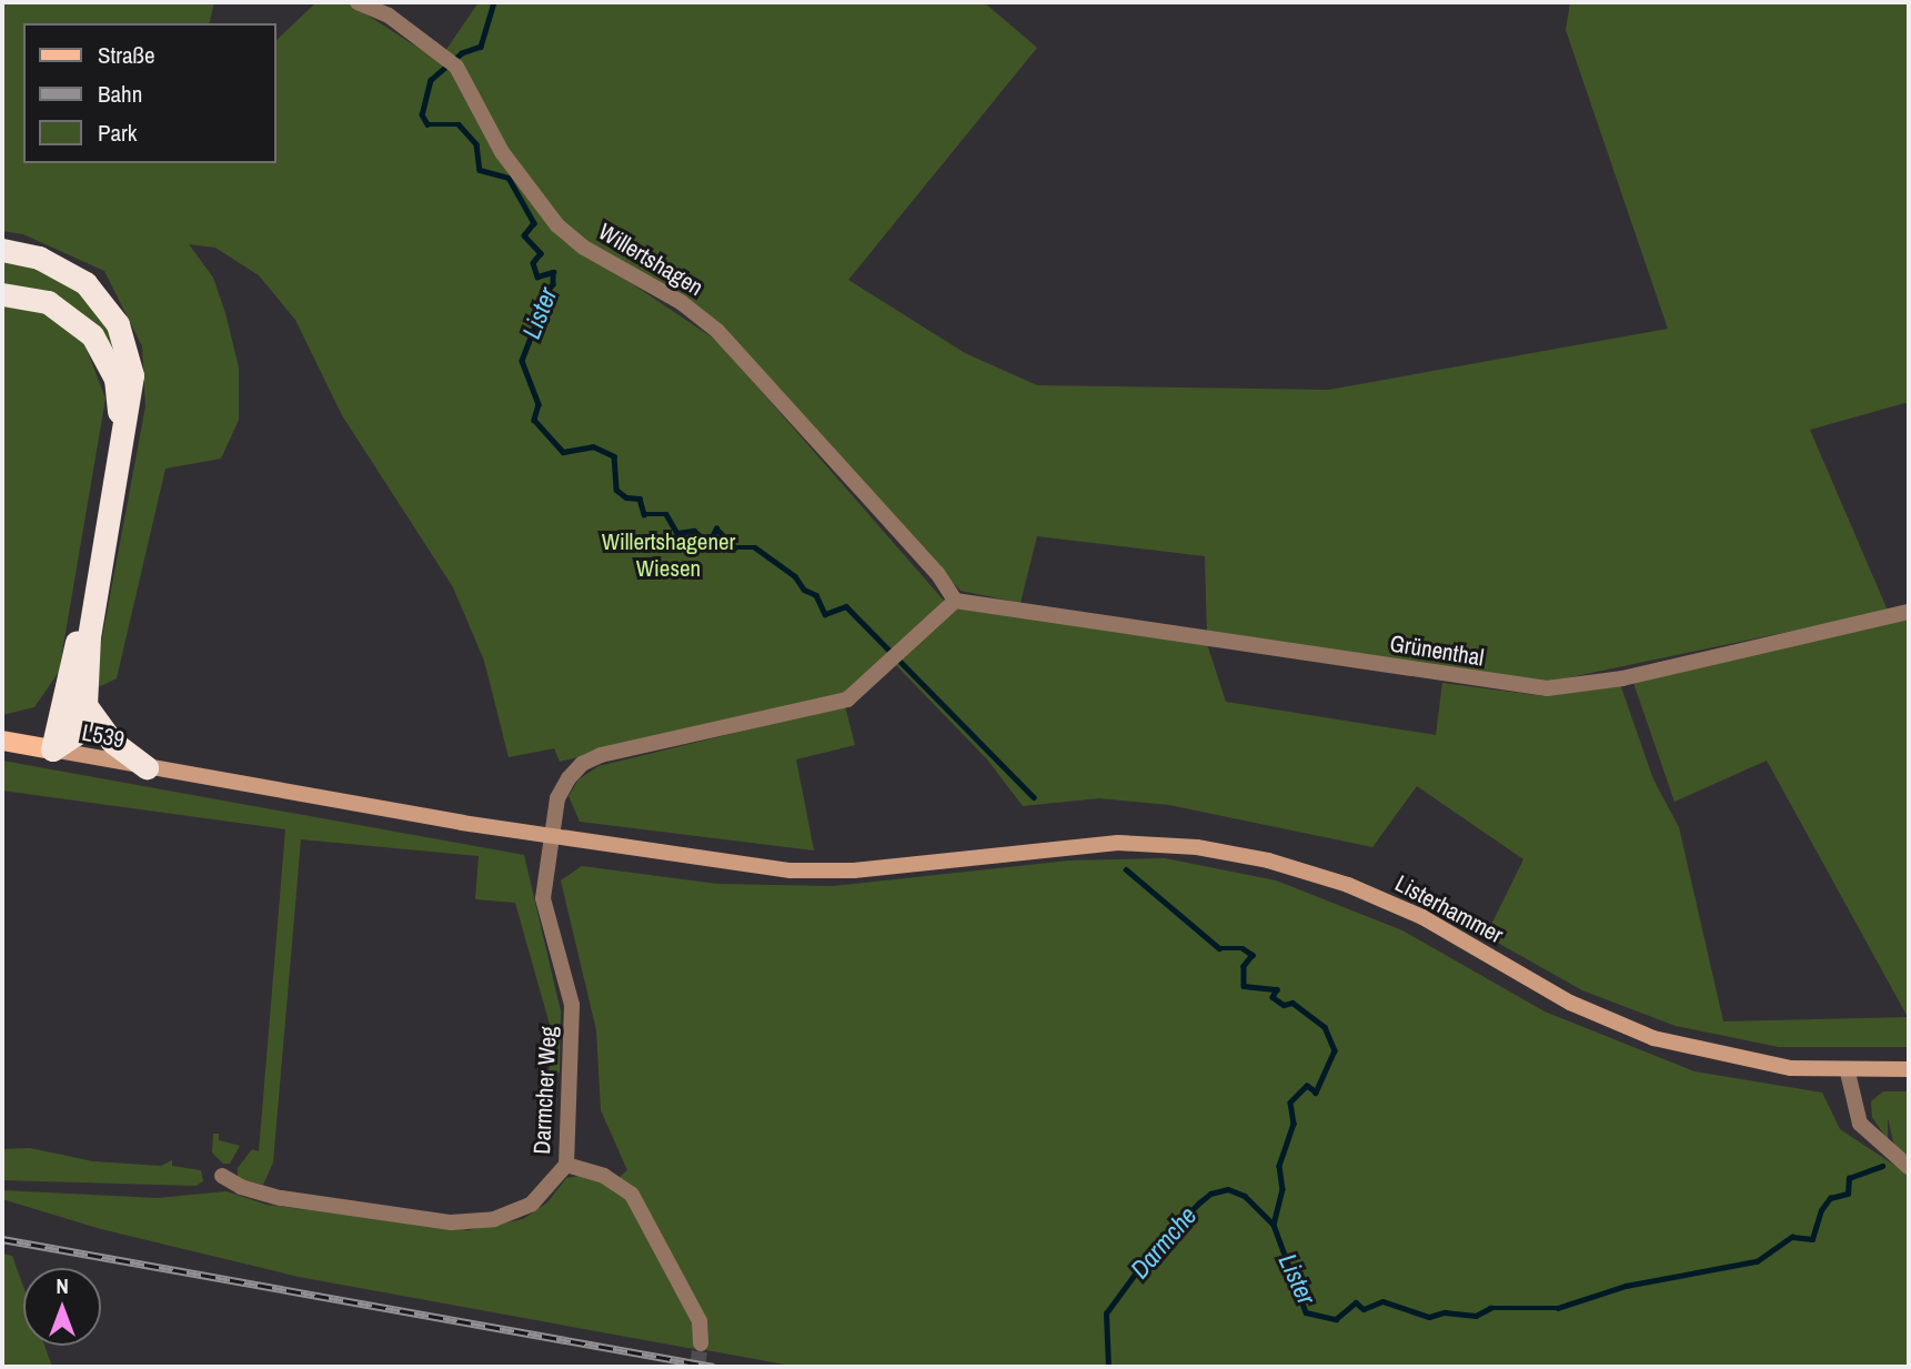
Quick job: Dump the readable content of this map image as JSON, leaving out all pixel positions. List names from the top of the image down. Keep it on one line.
{"streets":{"main road":["L539","Listerhammer"],"street":["Willertshagen","Grünenthal","Darmcher Weg"]},"crossings":[["Willertshagen","Grünenthal"],["Willertshagen","Darmcher Weg"],["Grünenthal","Darmcher Weg"],["L539","Listerhammer"],["L539","Darmcher Weg"],["Listerhammer","Darmcher Weg"]],"water":["Lister","Darmche"],"parks":["Willertshagener Wiesen"],"legend":["Straße","Bahn","Park"],"north":"top"}
